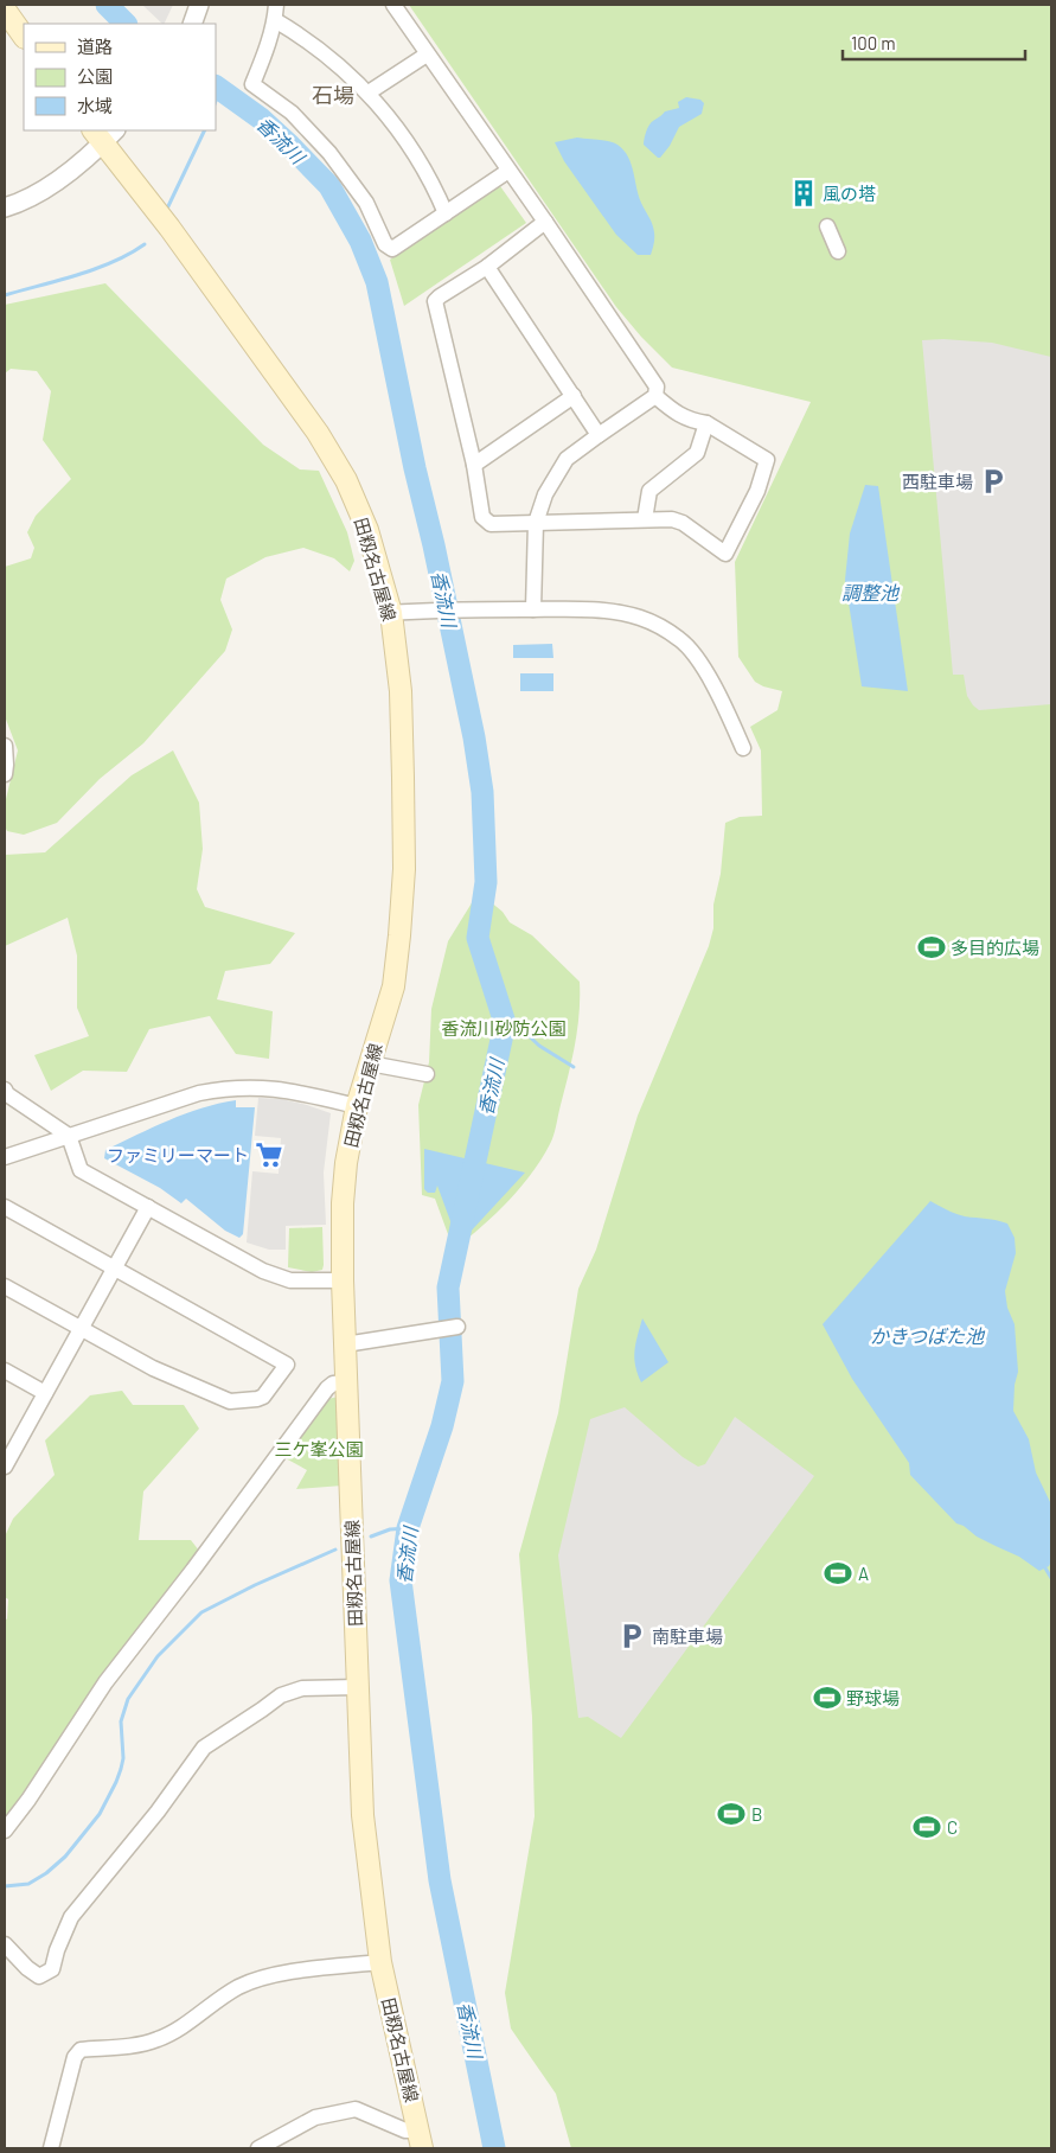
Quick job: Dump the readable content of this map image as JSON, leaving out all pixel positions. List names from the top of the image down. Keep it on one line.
{"streets":{"main road":["田籾名古屋線"]},"districts":["石場"],"water":["香流川","調整池","かきつばた池"],"parks":["香流川砂防公園","三ケ峯公園"],"places":{"building":["風の塔"],"parking":["西駐車場","南駐車場"],"sports":["多目的広場","A","野球場","B","C"],"supermarket":["ファミリーマート"]},"legend":["道路","公園","水域"],"scale_bar":"100 m"}
